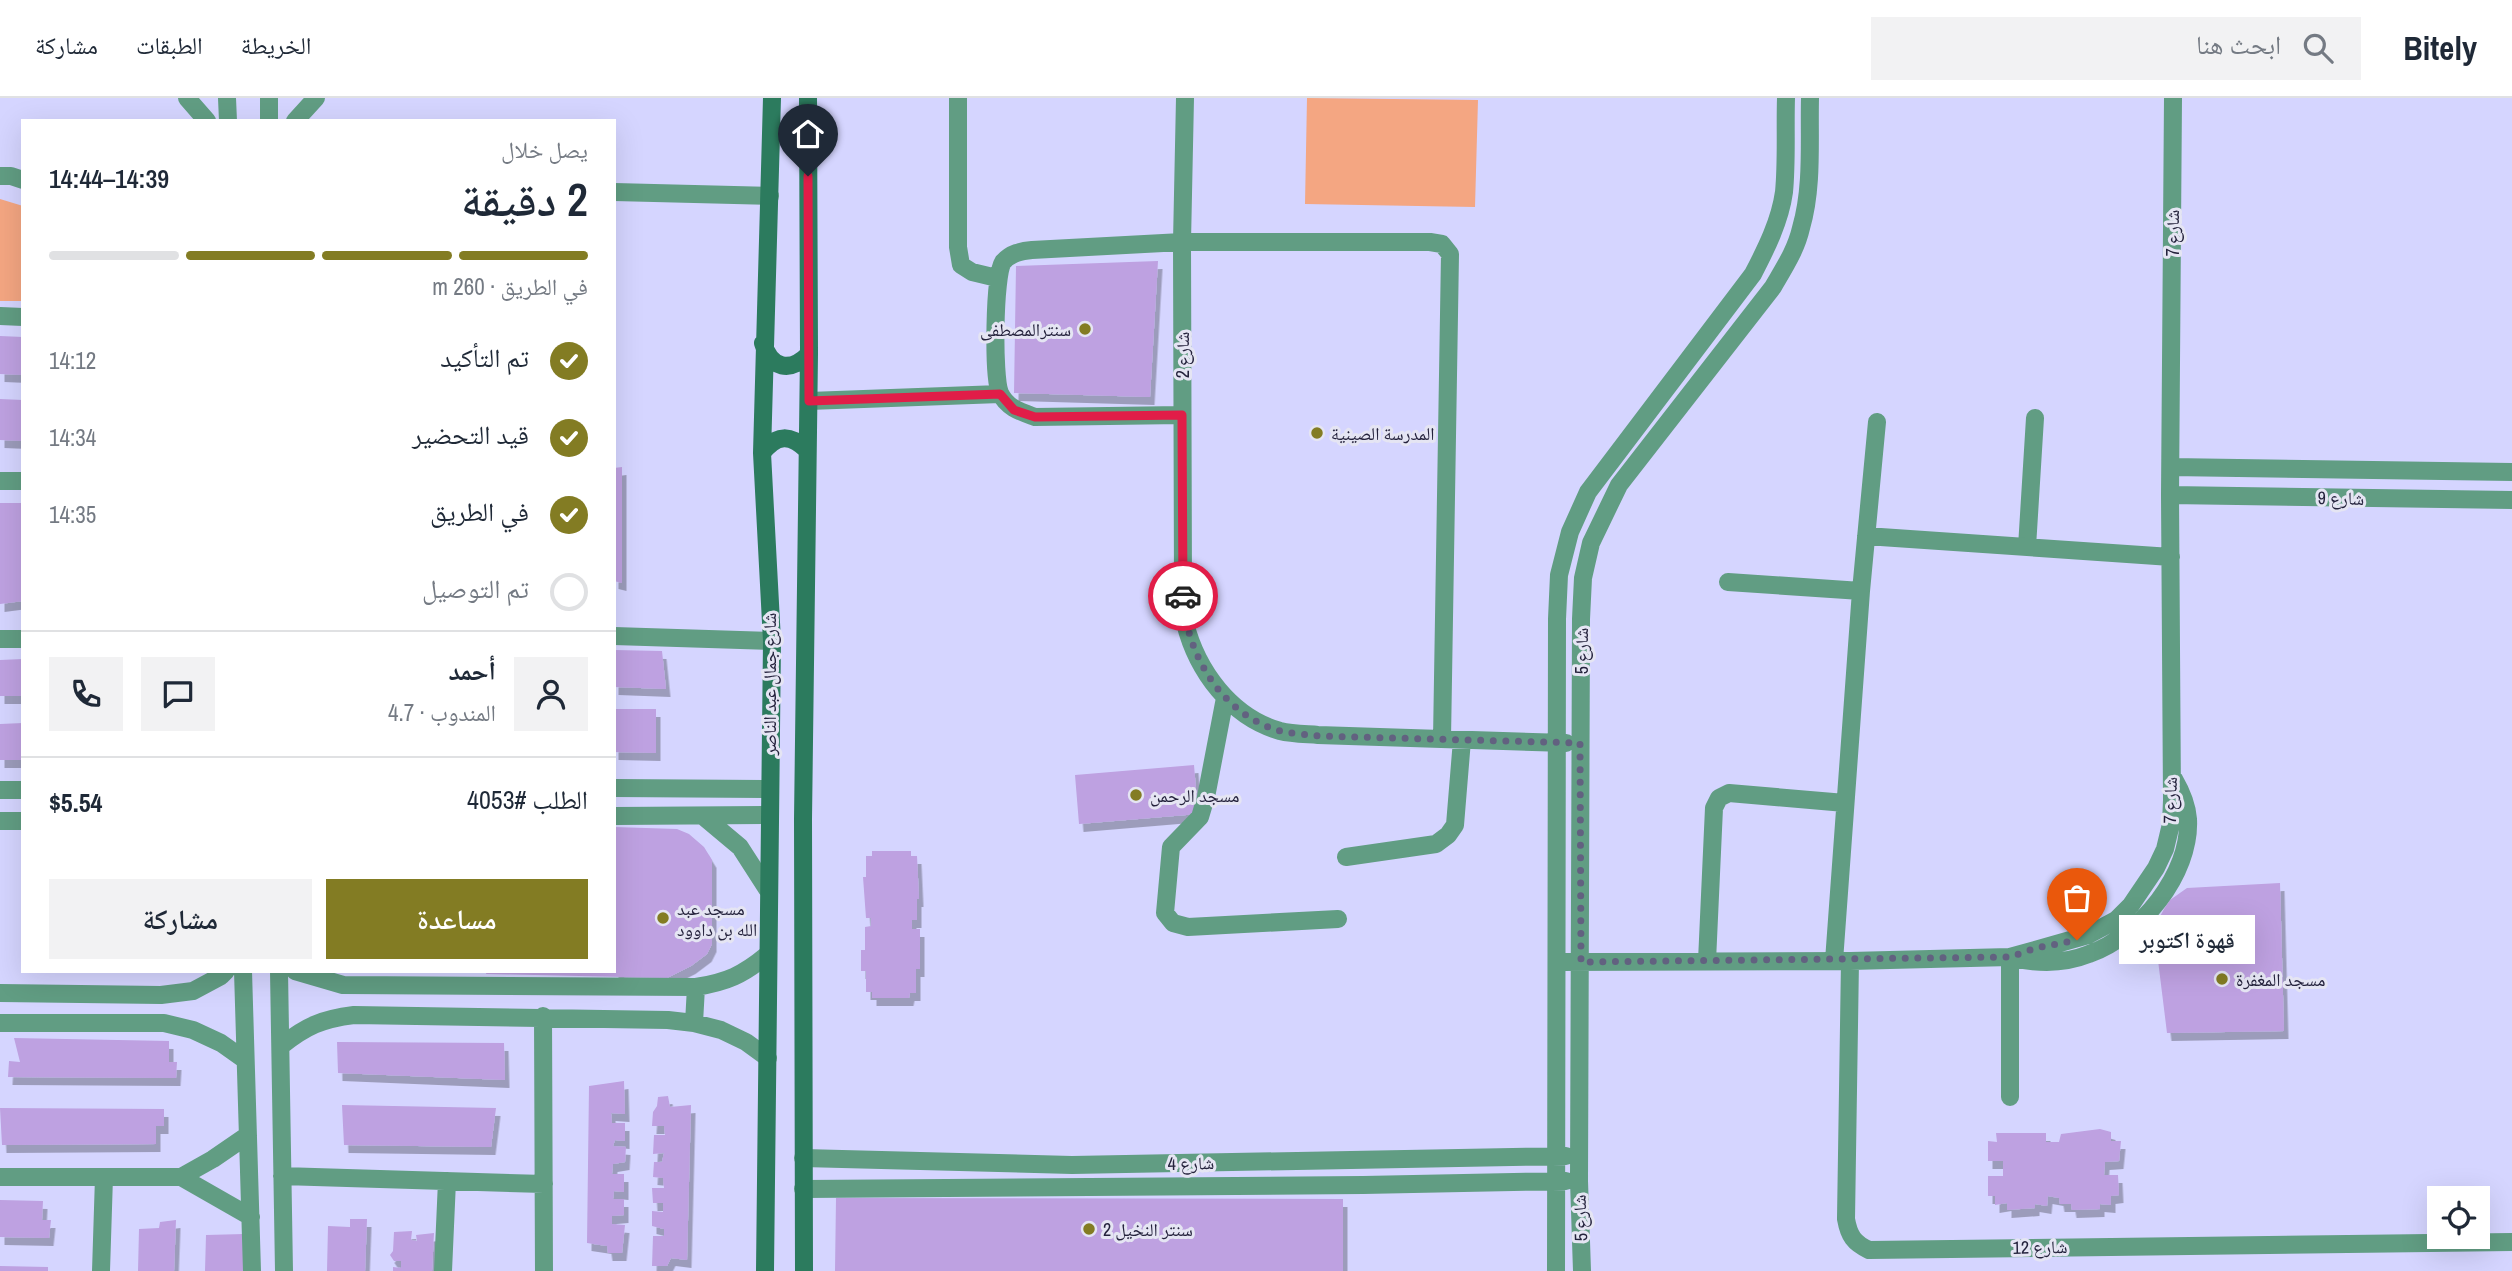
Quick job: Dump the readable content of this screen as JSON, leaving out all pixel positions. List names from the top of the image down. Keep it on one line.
{"streets":{"main road":["شارع جمال عبد الناصر"],"street":["شارع 7","شارع 2","شارع 9","شارع 5","شارع 4","شارع 12"]},"crossings":[["شارع 7","شارع 9"],["شارع 7","شارع 5"],["شارع 7","شارع 12"],["شارع 2","شارع 5"],["شارع 5","شارع 4"],["شارع جمال عبد الناصر","شارع 4"]],"places":["سنترالمصطفى","المدرسة الصينية","مسجد الرحمن","مسجد عبد الله بن داوود","قهوة اكتوبر","مسجد المغفرة","سنتر النخيل 2"],"page":{"header":"Bitely","search":"ابحث هنا","nav":["الخريطة","الطبقات","مشاركة"],"heading":["2 دقيقة","يصل خلال","14:39–14:44"],"panel":["أحمد","المندوب · 4.7","الطلب #4053","$5.54"],"bar":"في الطريق · 260 m","list":[["تم التأكيد","14:12"],["قيد التحضير","14:34"],["في الطريق","14:35"],"تم التوصيل"],"buttons":["مساعدة","مشاركة"],"bubble":"قهوة اكتوبر"}}
